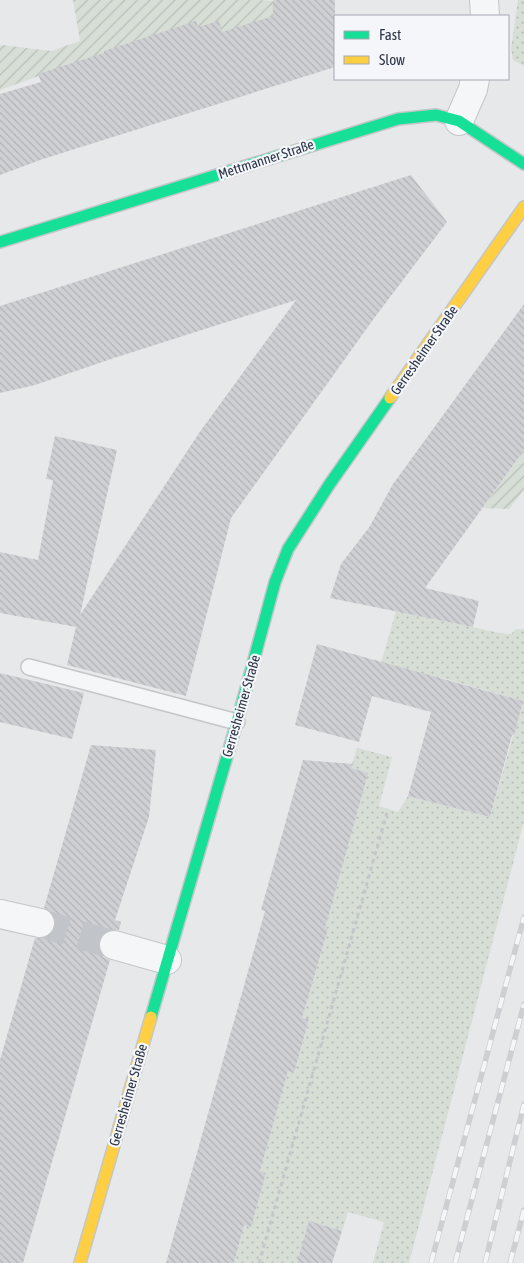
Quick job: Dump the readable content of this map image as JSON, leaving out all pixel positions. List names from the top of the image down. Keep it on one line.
{"streets":{"street":["Mettmanner Straße","Gerresheimer Straße"]},"legend":["Fast","Slow"]}
